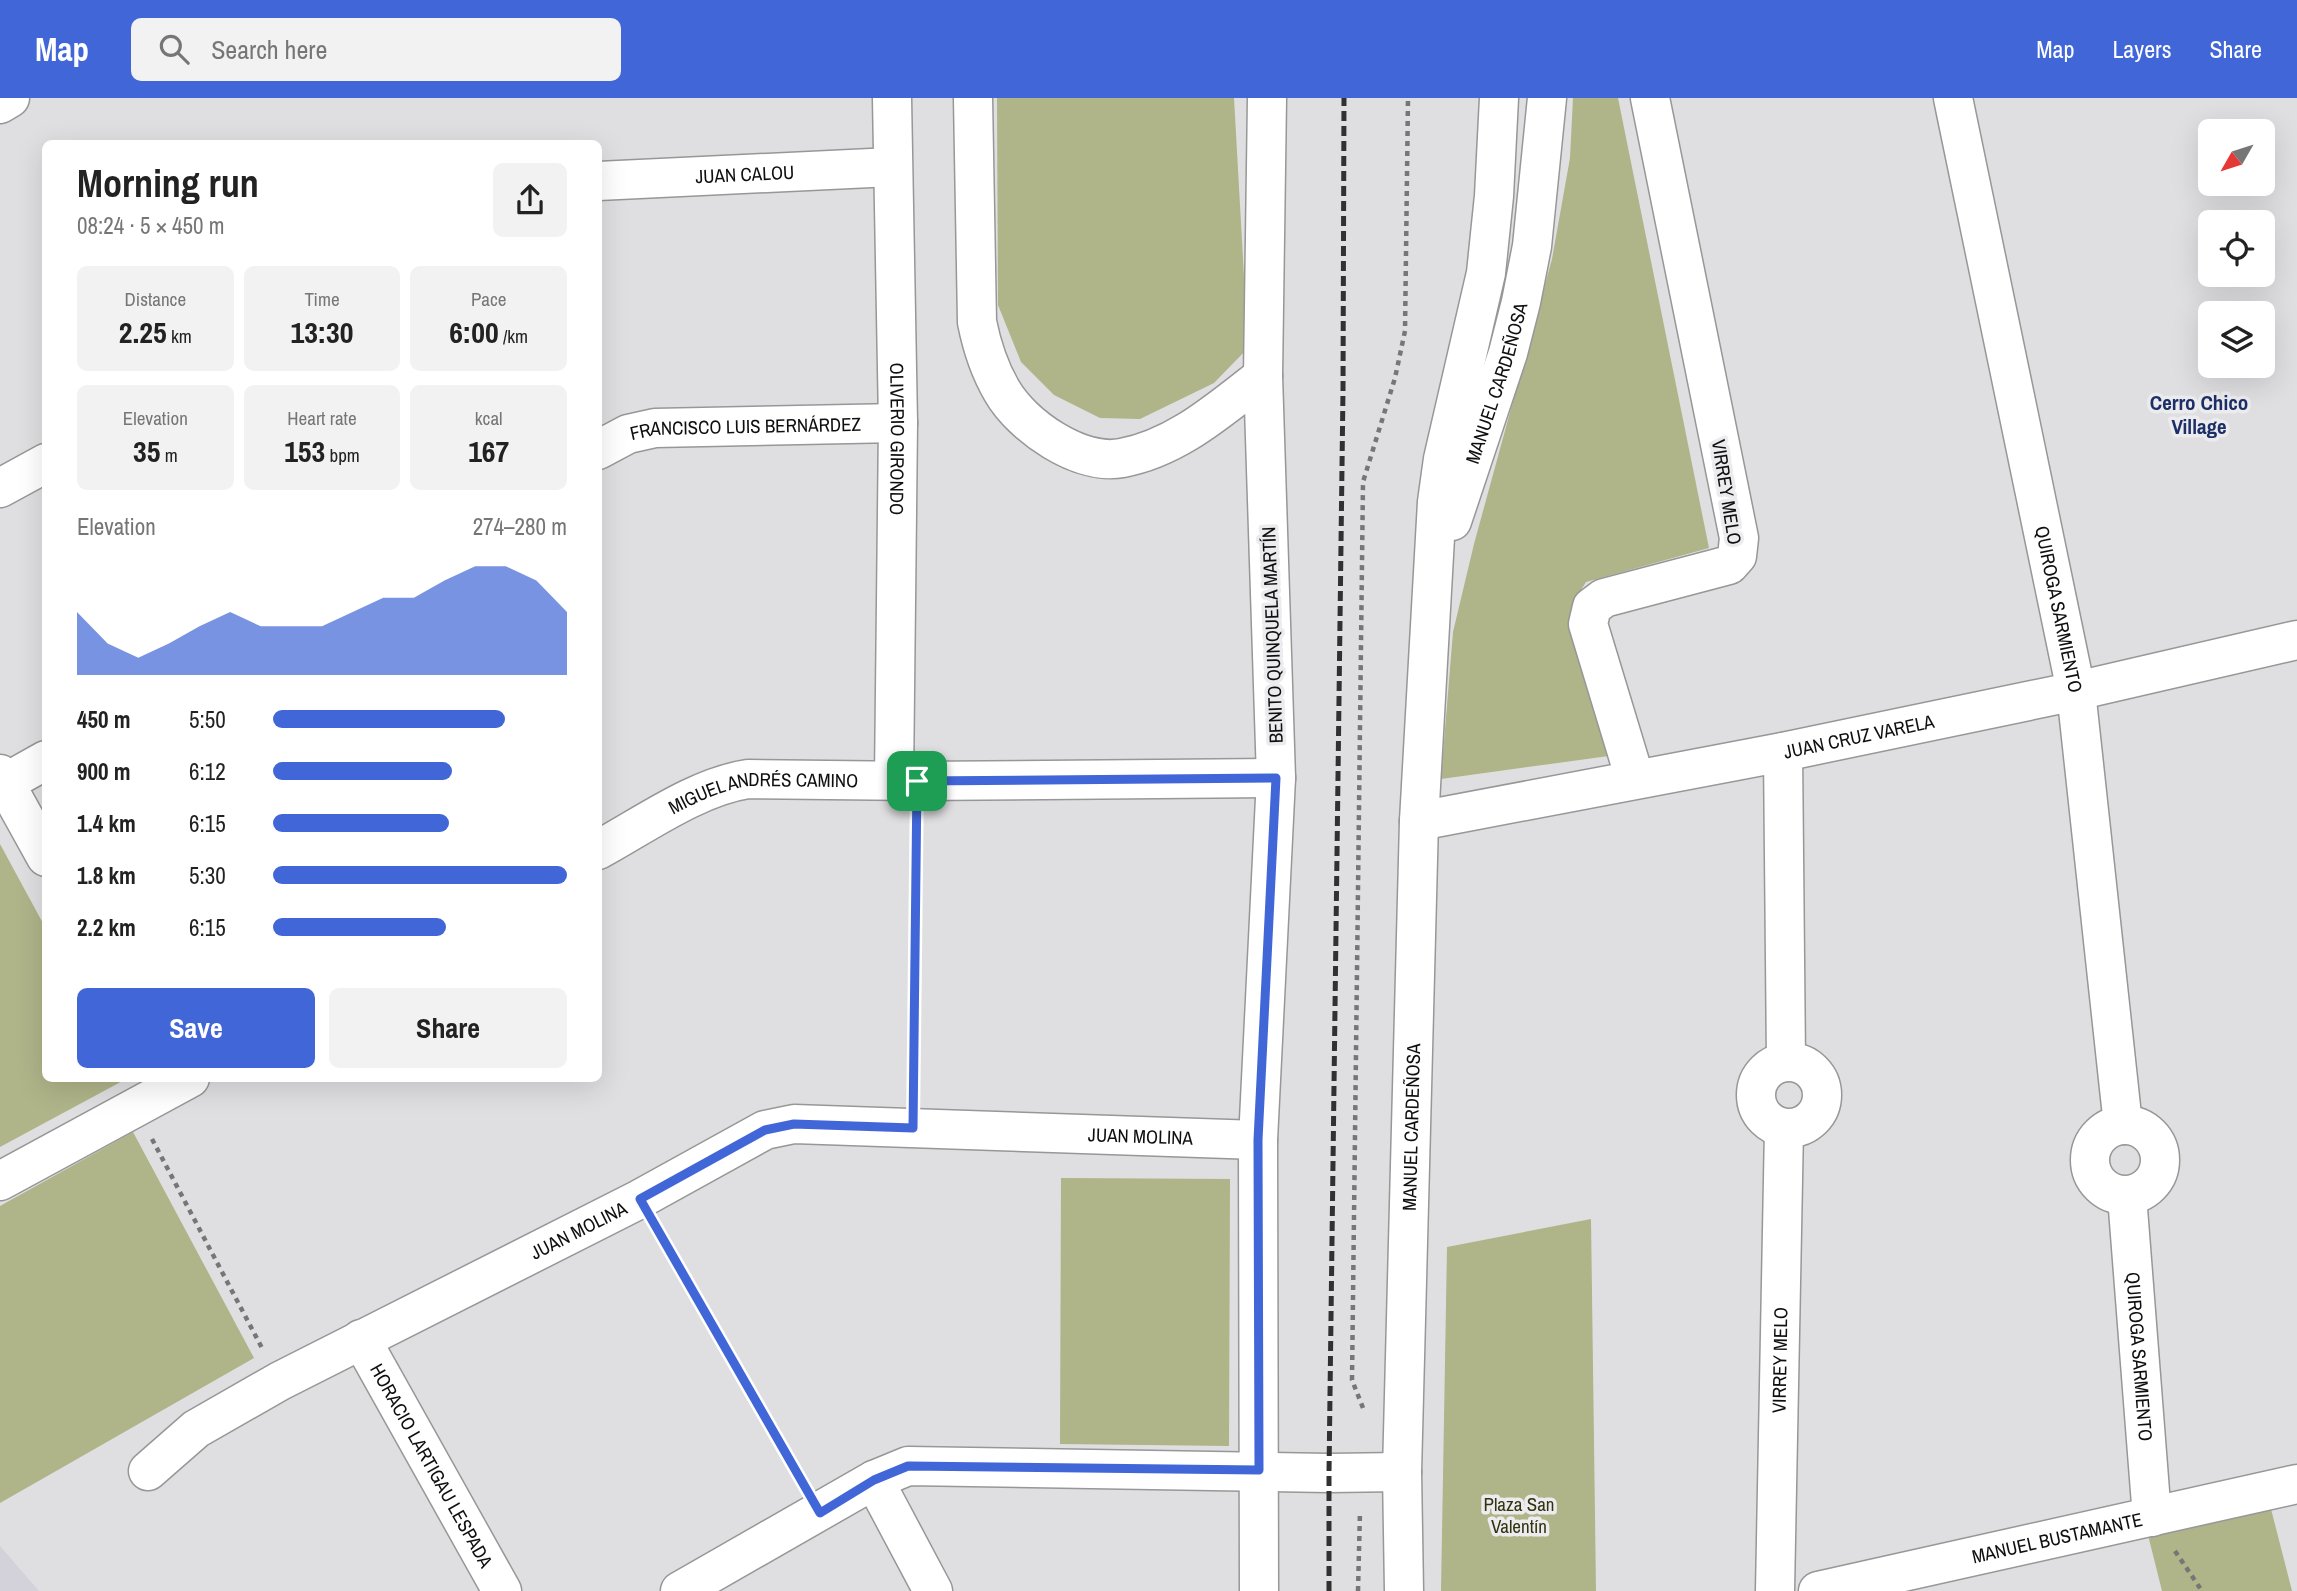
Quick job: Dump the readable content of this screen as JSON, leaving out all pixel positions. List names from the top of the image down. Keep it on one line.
{"streets":{"street":["JUAN CALOU","MANUEL CARDEÑOSA","FRANCISCO LUIS BERNÁRDEZ","OLIVERIO GIRONDO","VIRREY MELO","QUIROGA SARMIENTO","BENITO QUINQUELA MARTÍN","JUAN CRUZ VARELA","MIGUEL ANDRÉS CAMINO","JUAN MOLINA","HORACIO LARTIGAU LESPADA","MANUEL BUSTAMANTE"]},"crossings":[["JUAN CALOU","OLIVERIO GIRONDO"],["MANUEL CARDEÑOSA","JUAN CRUZ VARELA"],["FRANCISCO LUIS BERNÁRDEZ","OLIVERIO GIRONDO"],["OLIVERIO GIRONDO","MIGUEL ANDRÉS CAMINO"],["VIRREY MELO","JUAN CRUZ VARELA"],["QUIROGA SARMIENTO","JUAN CRUZ VARELA"],["QUIROGA SARMIENTO","MANUEL BUSTAMANTE"],["BENITO QUINQUELA MARTÍN","MIGUEL ANDRÉS CAMINO"],["BENITO QUINQUELA MARTÍN","JUAN MOLINA"],["JUAN MOLINA","HORACIO LARTIGAU LESPADA"]],"districts":["Cerro Chico Village"],"parks":["Plaza San Valentín"],"north":"bottom left","page":{"header":"Map","search":"Search here","nav":["Map","Layers","Share"],"heading":["Morning run","08:24 · 5 × 450 m"],"stats":[["Distance","2.25 km"],["Time","13:30"],["Pace","6:00 /km"],["Elevation","35 m"],["Heart rate","153 bpm"],["kcal","167"]],"chart":["Elevation","274–280 m"],"list":[{"name":"450 m","note":"5:50"},{"name":"900 m","note":"6:12"},{"name":"1.4 km","note":"6:15"},{"name":"1.8 km","note":"5:30"},{"name":"2.2 km","note":"6:15"}],"buttons":["Save","Share"]}}
